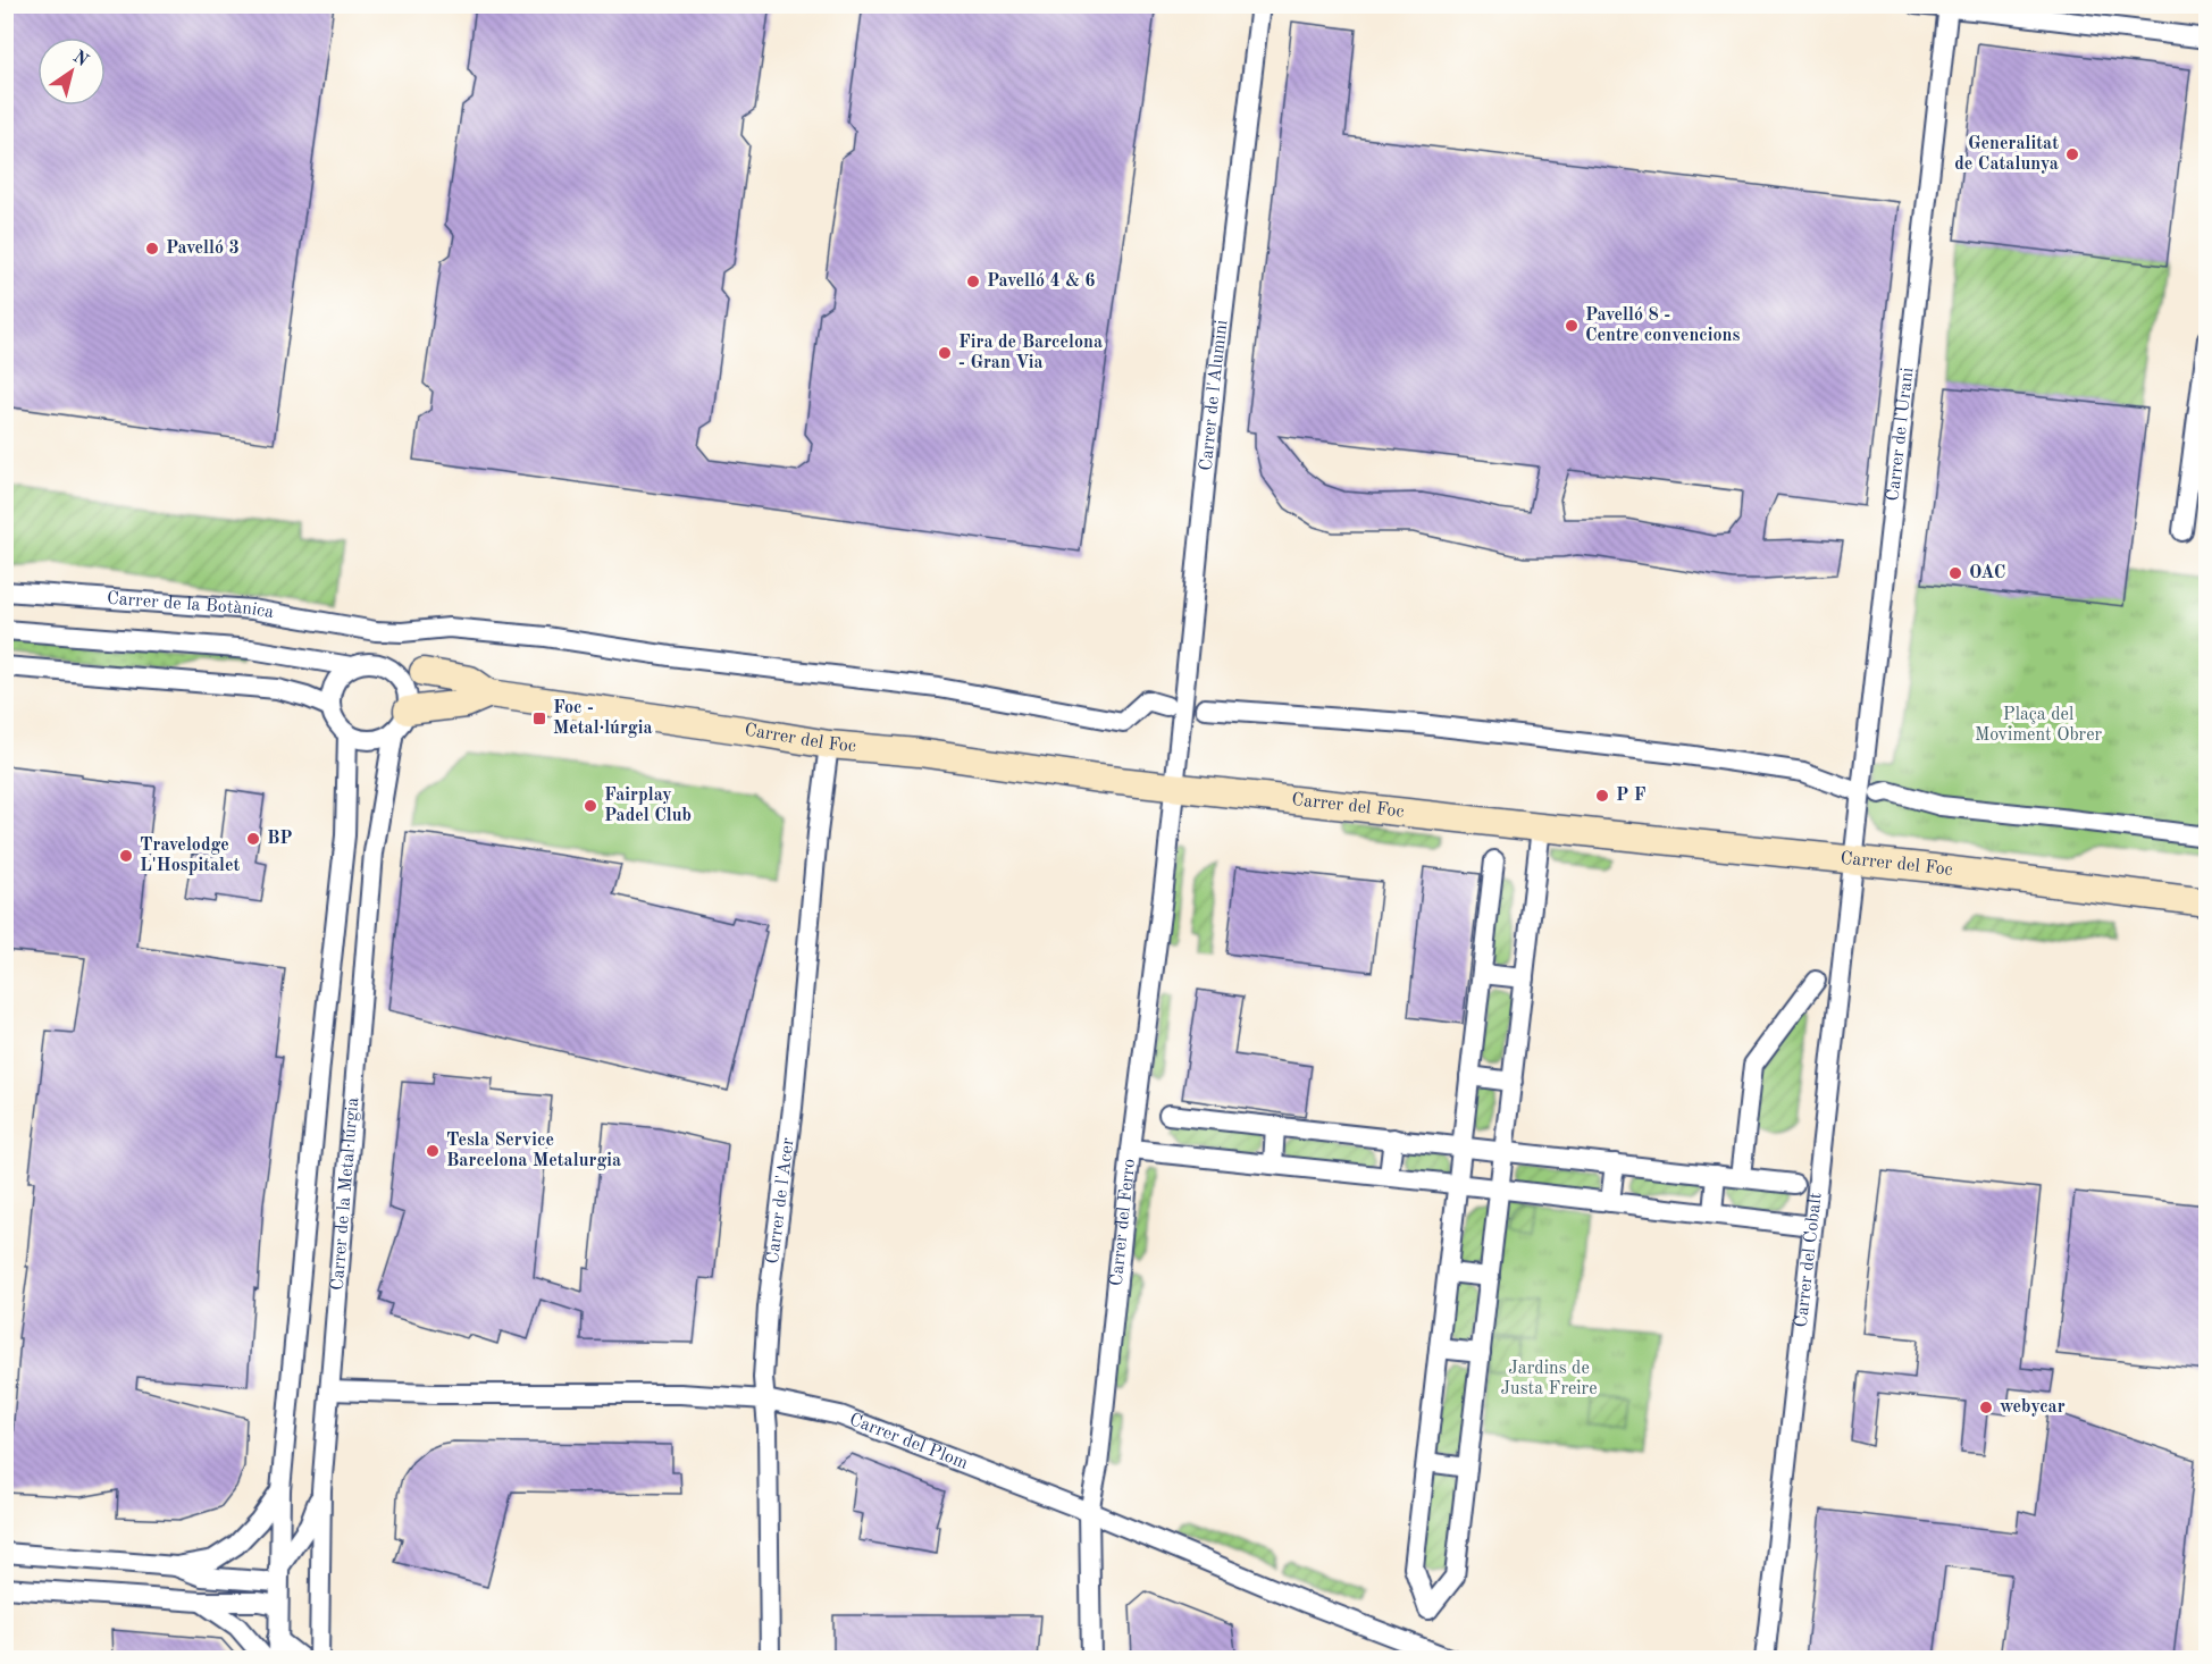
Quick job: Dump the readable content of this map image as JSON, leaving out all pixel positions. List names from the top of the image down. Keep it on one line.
{"streets":{"street":["Carrer de l'Alumini","Carrer de l'Urani","Carrer de la Botànica","Carrer del Foc","Carrer de la Metal·lúrgia","Carrer de l'Acer","Carrer del Ferro","Carrer del Cobalt","Carrer del Plom"]},"crossings":[["Carrer de l'Alumini","Carrer del Foc"],["Carrer de l'Alumini","Carrer del Ferro"],["Carrer de l'Urani","Carrer del Foc"],["Carrer de l'Urani","Carrer del Cobalt"],["Carrer de la Botànica","Carrer del Foc"],["Carrer de la Botànica","Carrer de la Metal·lúrgia"],["Carrer del Foc","Carrer de la Metal·lúrgia"],["Carrer del Foc","Carrer de l'Acer"],["Carrer del Foc","Carrer del Ferro"],["Carrer del Foc","Carrer del Cobalt"],["Carrer de la Metal·lúrgia","Carrer del Plom"],["Carrer de l'Acer","Carrer del Plom"],["Carrer del Ferro","Carrer del Plom"]],"parks":["Plaça del Moviment Obrer","Jardins de Justa Freire"],"places":{"other":["Generalitat de Catalunya","Pavelló 3","Pavelló 4 & 6","Pavelló 8 - Centre convencions","Fira de Barcelona - Gran Via","OAC","P F","Fairplay Padel Club","BP","Travelodge L'Hospitalet","Tesla Service Barcelona Metalurgia","webycar"],"transit":["Foc - Metal·lúrgia"]},"north":"top right"}
